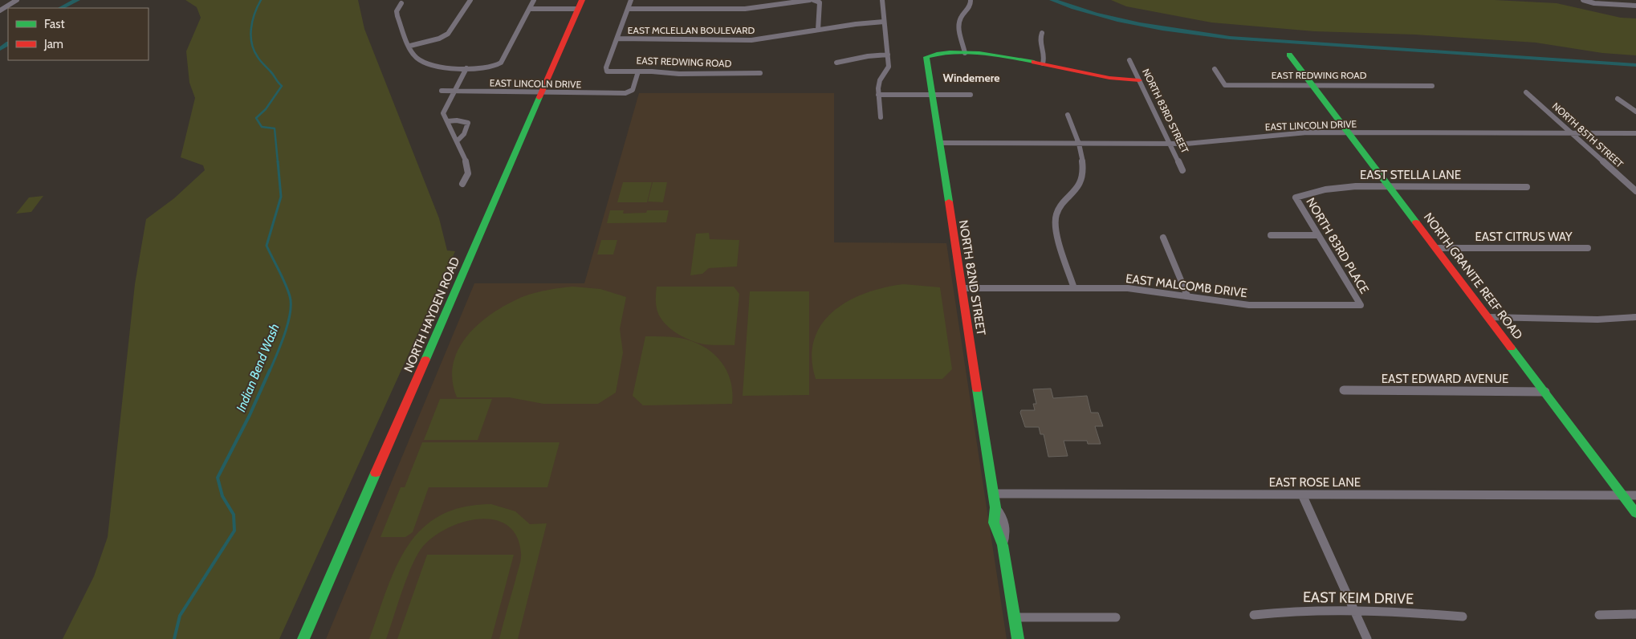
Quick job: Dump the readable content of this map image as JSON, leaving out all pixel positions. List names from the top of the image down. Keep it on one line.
{"streets":{"street":["EAST MCLELLAN BOULEVARD","EAST REDWING ROAD","EAST LINCOLN DRIVE","NORTH 83RD STREET","NORTH 85TH STREET","EAST STELLA LANE","EAST CITRUS WAY","NORTH 83RD PLACE","NORTH GRANITE REEF ROAD","NORTH 82ND STREET","EAST MALCOMB DRIVE","NORTH HAYDEN ROAD","EAST EDWARD AVENUE","EAST ROSE LANE","EAST KEIM DRIVE"]},"crossings":[["EAST MCLELLAN BOULEVARD","EAST REDWING ROAD"],["EAST REDWING ROAD","EAST LINCOLN DRIVE"],["EAST REDWING ROAD","NORTH GRANITE REEF ROAD"],["EAST LINCOLN DRIVE","NORTH 83RD STREET"],["EAST LINCOLN DRIVE","NORTH 85TH STREET"],["EAST LINCOLN DRIVE","NORTH GRANITE REEF ROAD"],["EAST LINCOLN DRIVE","NORTH 82ND STREET"],["EAST LINCOLN DRIVE","NORTH HAYDEN ROAD"],["EAST STELLA LANE","NORTH 83RD PLACE"],["EAST STELLA LANE","NORTH GRANITE REEF ROAD"],["EAST CITRUS WAY","NORTH GRANITE REEF ROAD"],["NORTH 83RD PLACE","EAST MALCOMB DRIVE"],["NORTH GRANITE REEF ROAD","EAST EDWARD AVENUE"],["NORTH GRANITE REEF ROAD","EAST ROSE LANE"],["NORTH 82ND STREET","EAST MALCOMB DRIVE"],["NORTH 82ND STREET","EAST ROSE LANE"]],"districts":["Windemere"],"water":["Indian Bend Wash"],"legend":["Fast","Jam"]}
